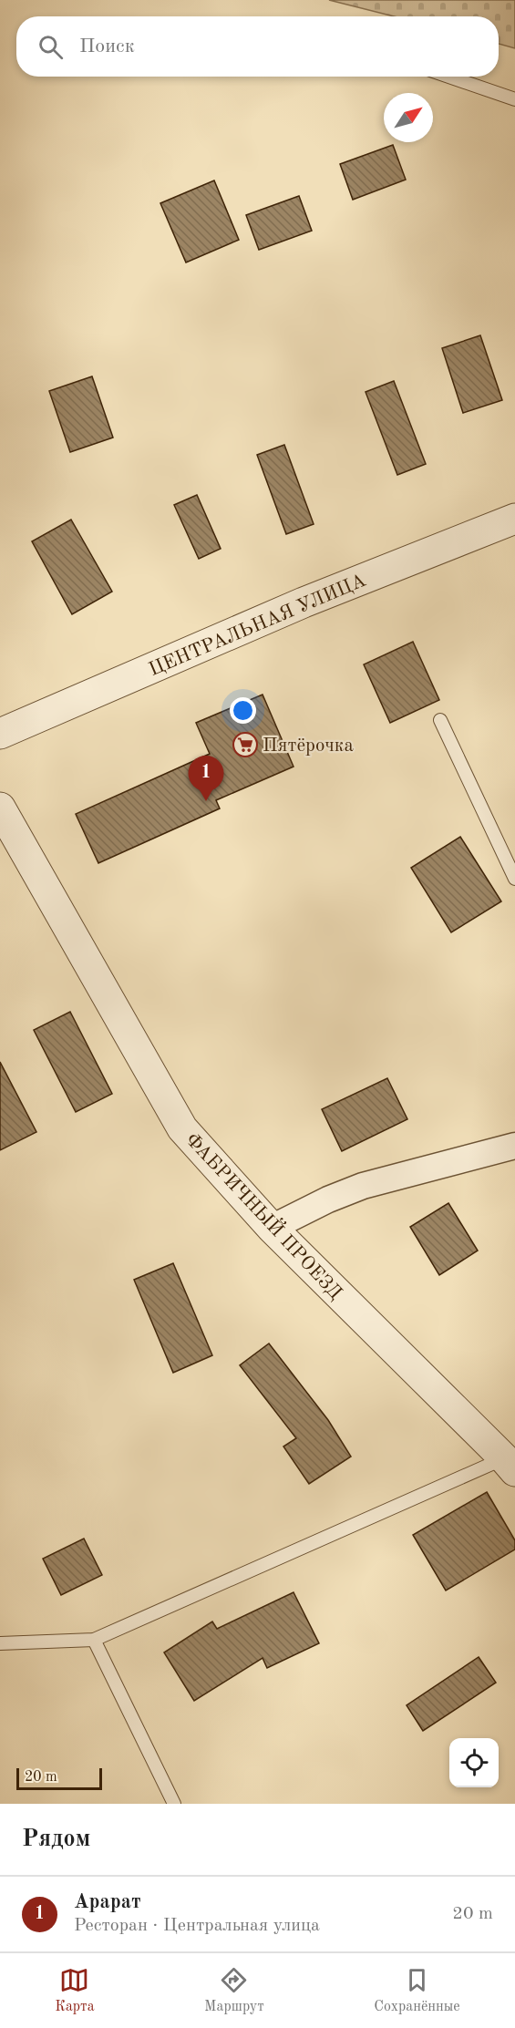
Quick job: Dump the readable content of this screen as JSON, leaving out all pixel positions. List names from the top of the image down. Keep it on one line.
{"streets":{"street":["ЦЕНТРАЛЬНАЯ УЛИЦА","ФАБРИЧНЫЙ ПРОЕЗД"]},"places":{"supermarket":["Пятёрочка"]},"scale_bar":"20 m","north":"top right","page":{"search":"Поиск","pins":"1","scale":"20 m","heading":"Рядом","list":[{"mark":"1","name":"Арарат","note":"Ресторан · Центральная улица","value":"20 m"}],"nav":["Карта","Маршрут","Сохранённые"]}}
